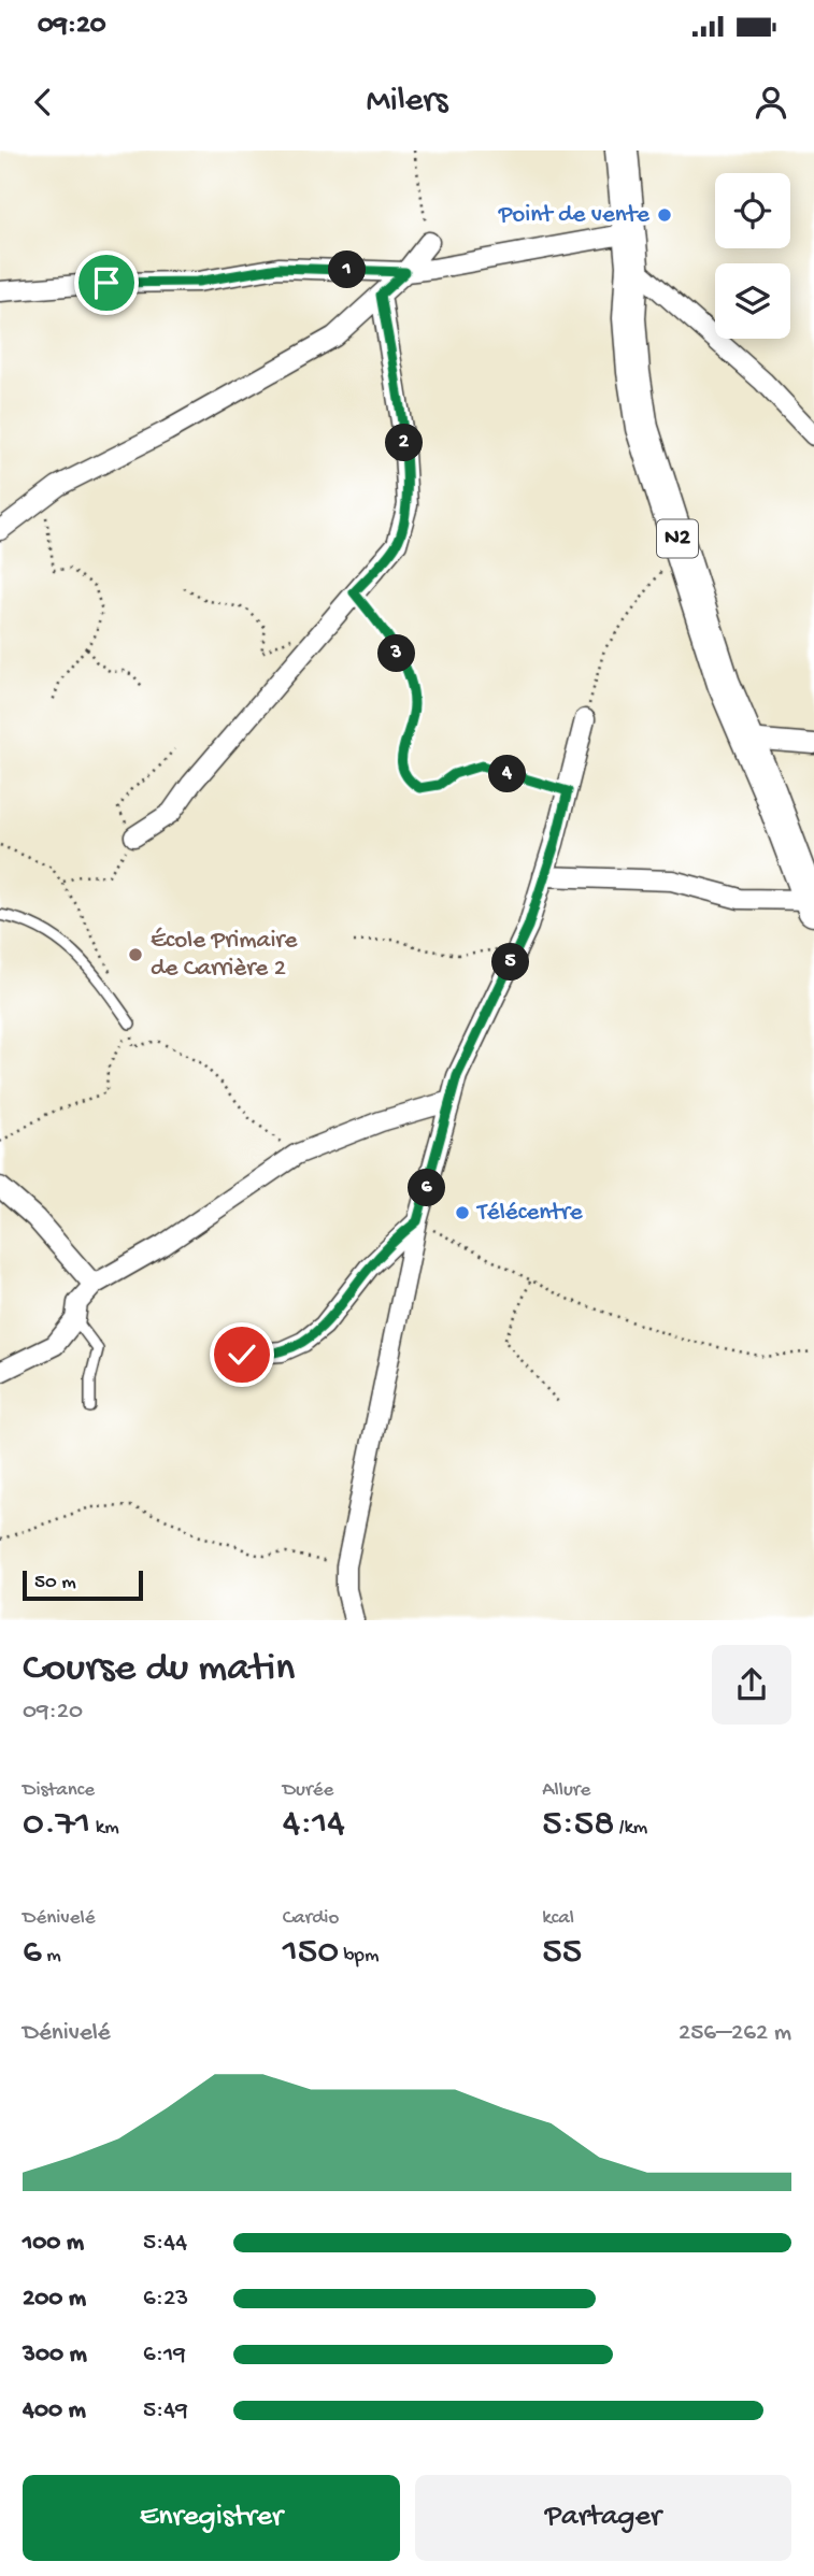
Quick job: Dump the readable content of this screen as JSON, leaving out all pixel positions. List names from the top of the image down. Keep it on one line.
{"streets":{"highway":["N2"]},"places":["Point de vente","École Primaire de Carrière 2","Télécentre"],"scale_bar":"50 m","page":{"status":"09:20","header":"Milers","pins":["1","2","3","4","5","6"],"scale":"50 m","heading":["Course du matin","09:20"],"stats":[["Distance","0.71 km"],["Durée","4:14"],["Allure","5:58 /km"],["Dénivelé","6 m"],["Cardio","150 bpm"],["kcal","55"]],"chart":["Dénivelé","256–262 m"],"list":[{"name":"100 m","note":"5:44"},{"name":"200 m","note":"6:23"},{"name":"300 m","note":"6:19"},{"name":"400 m","note":"5:49"}],"buttons":["Enregistrer","Partager"]}}
